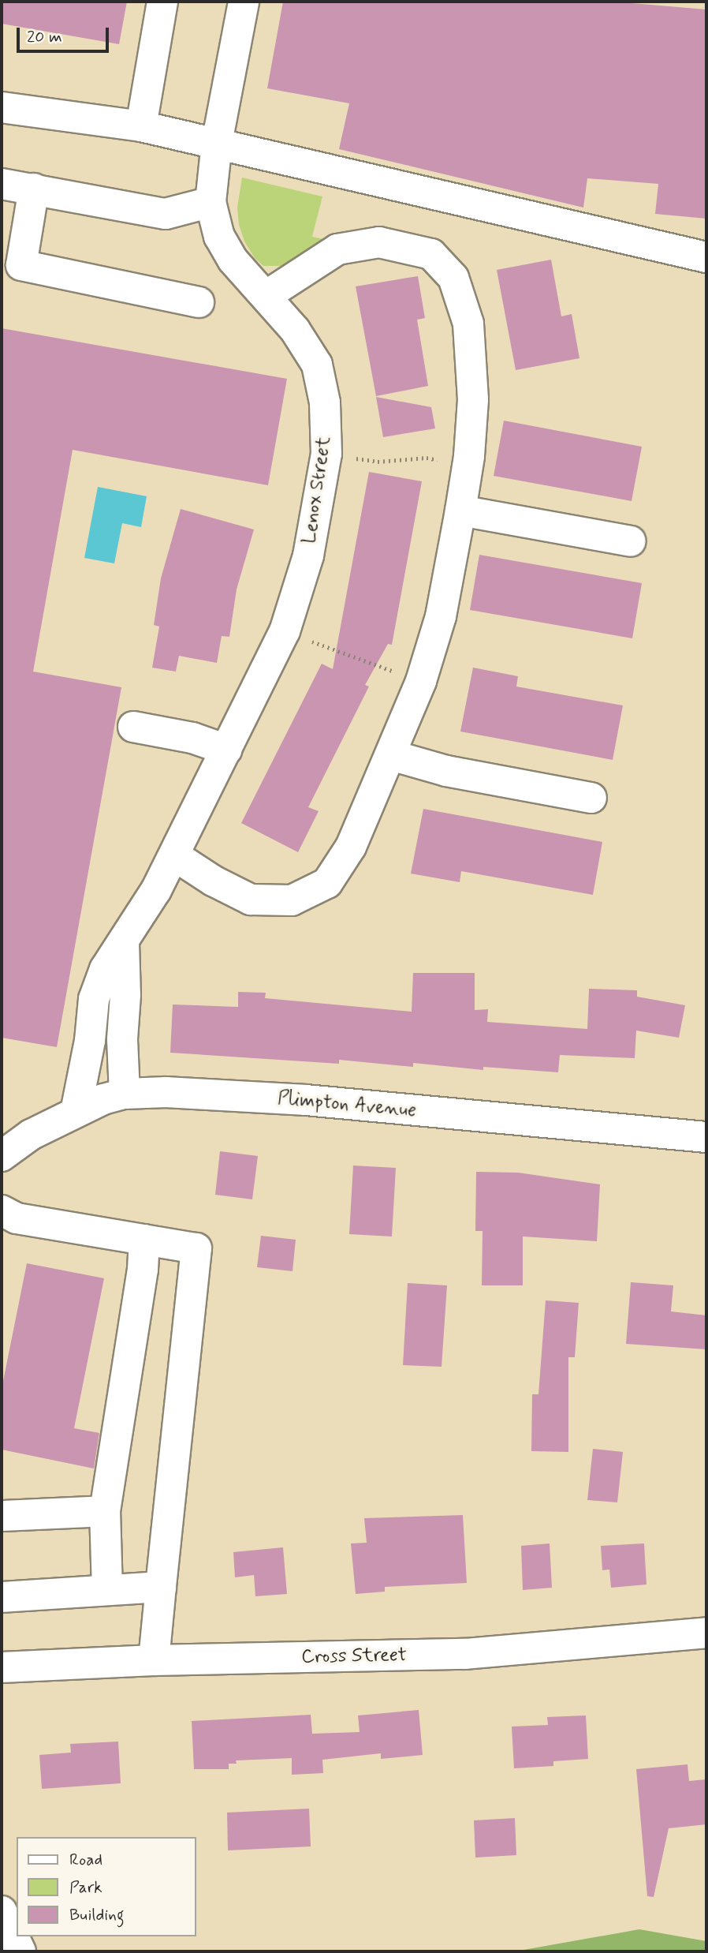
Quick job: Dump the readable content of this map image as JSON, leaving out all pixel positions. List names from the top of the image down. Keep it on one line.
{"streets":{"street":["Lenox Street","Plimpton Avenue","Cross Street"]},"crossings":[["Lenox Street","Plimpton Avenue"]],"legend":["Road","Park","Building"],"scale_bar":"20 m"}
